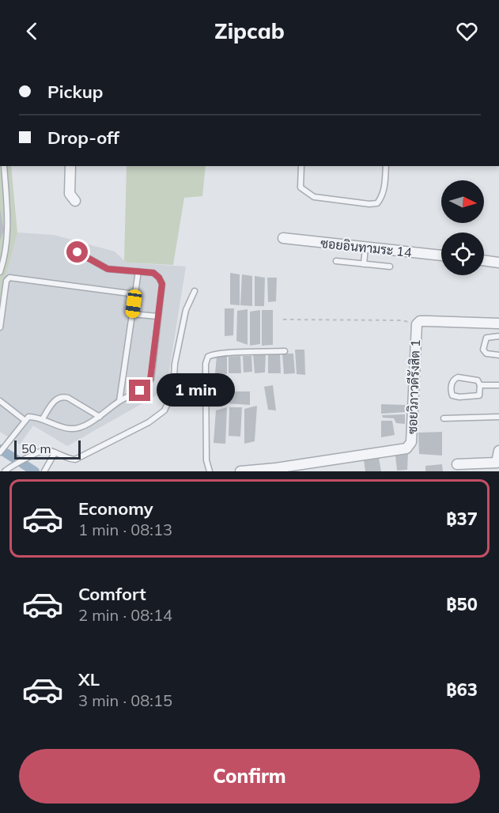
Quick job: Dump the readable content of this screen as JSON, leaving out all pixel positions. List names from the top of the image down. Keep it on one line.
{"streets":{"street":["ซอยอินทามระ 14","ซอยวิภาวดีรังสิต 1"]},"scale_bar":"50 m","north":"right","page":{"header":"Zipcab","banner":["Pickup","Drop-off"],"bubble":"1 min","scale":"50 m","list":[{"name":"Economy","note":"1 min · 08:13","value":"฿37"},{"name":"Comfort","note":"2 min · 08:14","value":"฿50"},{"name":"XL","note":"3 min · 08:15","value":"฿63"}],"buttons":"Confirm"}}
